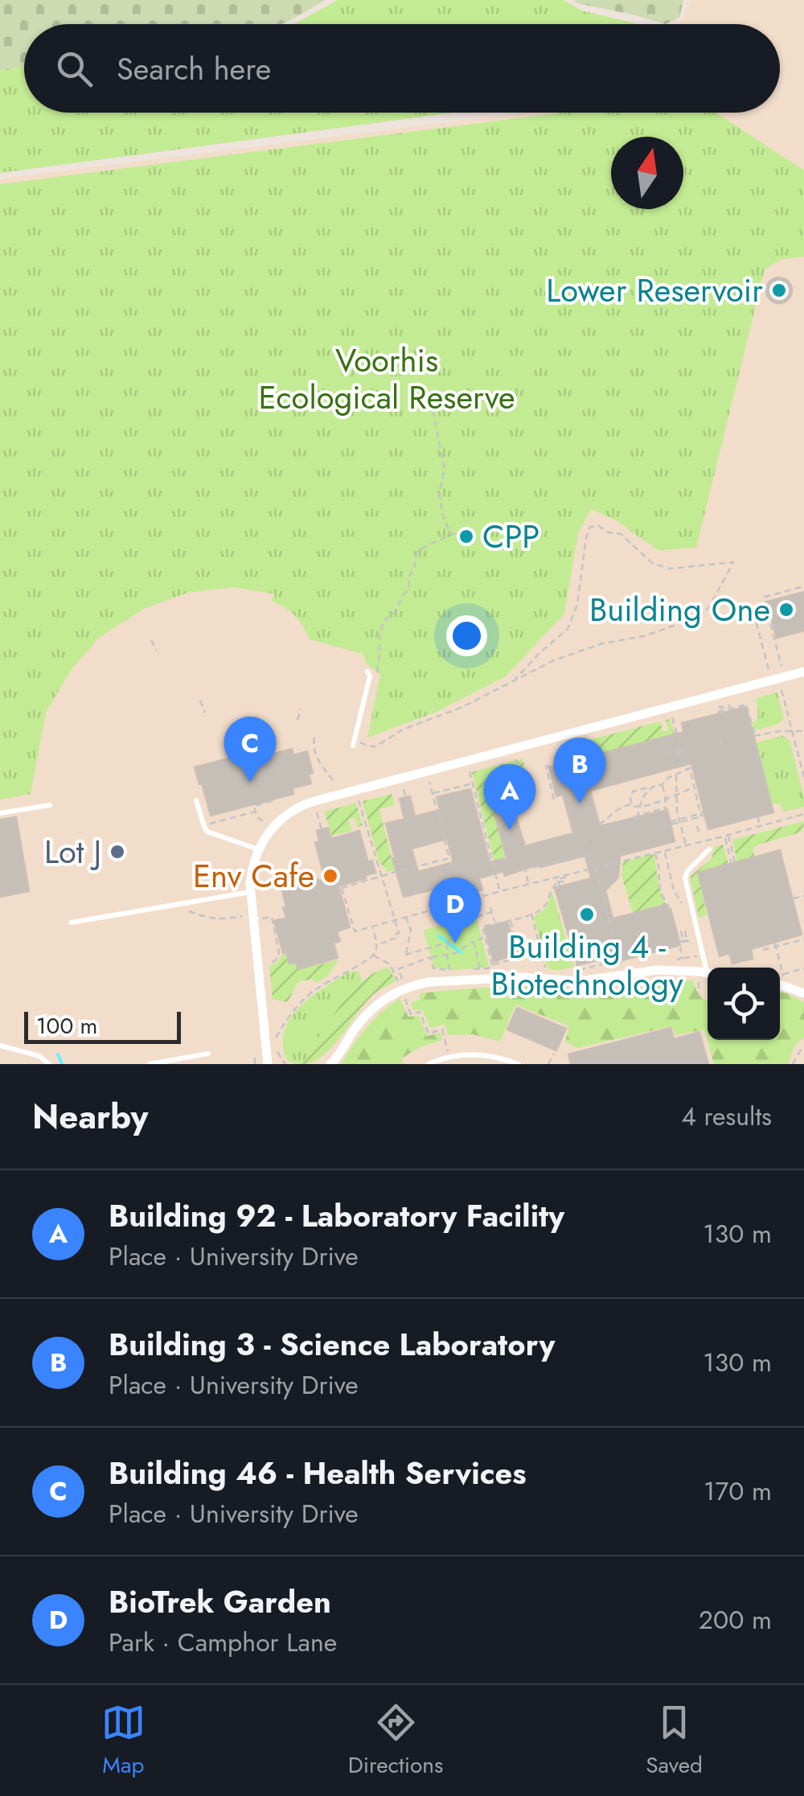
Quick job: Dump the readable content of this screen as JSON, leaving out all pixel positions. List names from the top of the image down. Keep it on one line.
{"parks":["Voorhis Ecological Reserve"],"places":["Lower Reservoir","CPP","Building One","Lot J","Env Cafe","Building 4 - Biotechnology"],"scale_bar":"100 m","north":"top","page":{"search":"Search here","pins":["C","B","A","D"],"scale":"100 m","heading":["Nearby","4 results"],"list":[{"mark":"A","name":"Building 92 - Laboratory Facility","note":"Place · University Drive","value":"130 m"},{"mark":"B","name":"Building 3 - Science Laboratory","note":"Place · University Drive","value":"130 m"},{"mark":"C","name":"Building 46 - Health Services","note":"Place · University Drive","value":"170 m"},{"mark":"D","name":"BioTrek Garden","note":"Park · Camphor Lane","value":"200 m"}],"nav":["Map","Directions","Saved"]}}
